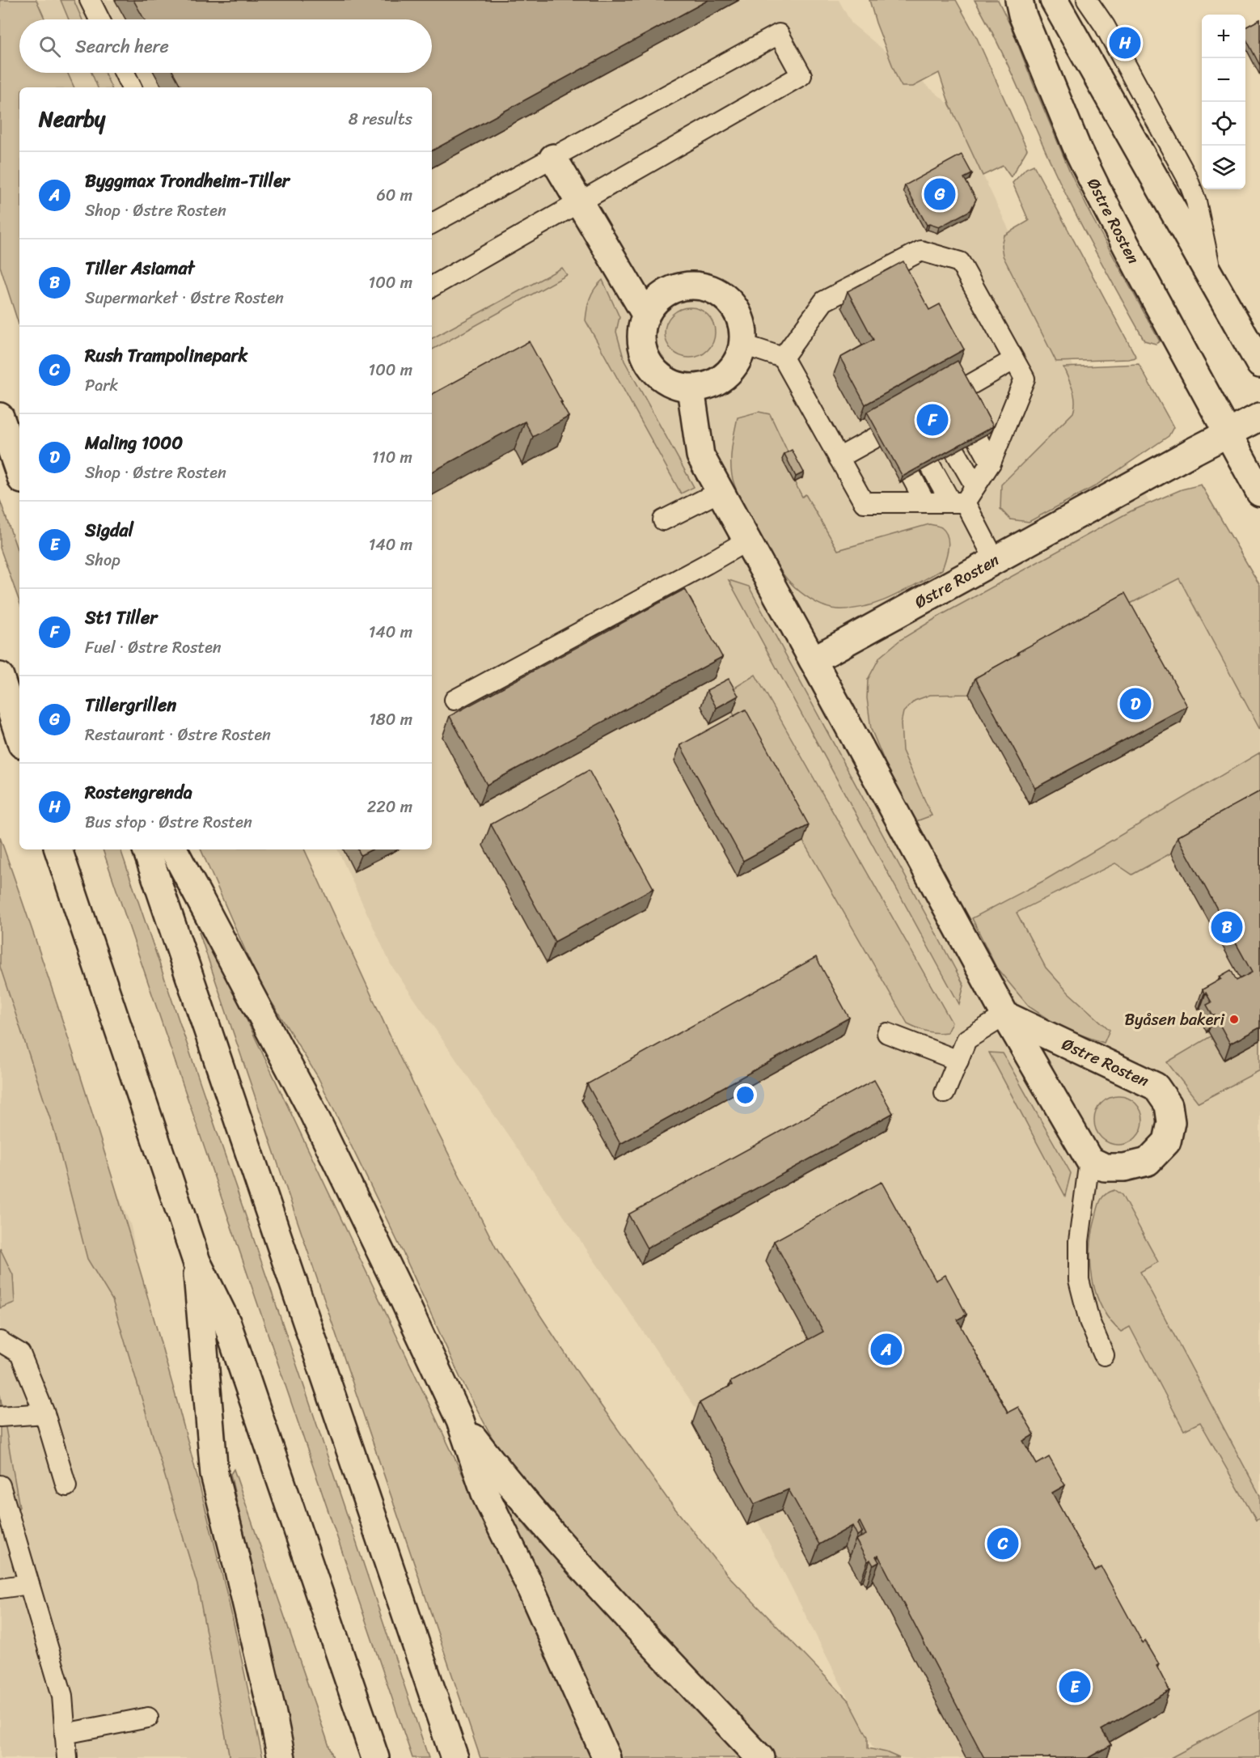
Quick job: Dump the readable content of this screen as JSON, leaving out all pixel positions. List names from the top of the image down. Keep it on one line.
{"streets":{"main road":["Østre Rosten"]},"places":["Byåsen bakeri"],"page":{"map_buttons":["+","−"],"search":"Search here","pins":["H","G","F","D","B","A","C","E"],"heading":["Nearby","8 results"],"list":[{"mark":"A","name":"Byggmax Trondheim-Tiller","note":"Shop · Østre Rosten","value":"60 m"},{"mark":"B","name":"Tiller Asiamat","note":"Supermarket · Østre Rosten","value":"100 m"},{"mark":"C","name":"Rush Trampolinepark","note":"Park","value":"100 m"},{"mark":"D","name":"Maling 1000","note":"Shop · Østre Rosten","value":"110 m"},{"mark":"E","name":"Sigdal","note":"Shop","value":"140 m"},{"mark":"F","name":"St1 Tiller","note":"Fuel · Østre Rosten","value":"140 m"},{"mark":"G","name":"Tillergrillen","note":"Restaurant · Østre Rosten","value":"180 m"},{"mark":"H","name":"Rostengrenda","note":"Bus stop · Østre Rosten","value":"220 m"}]}}
